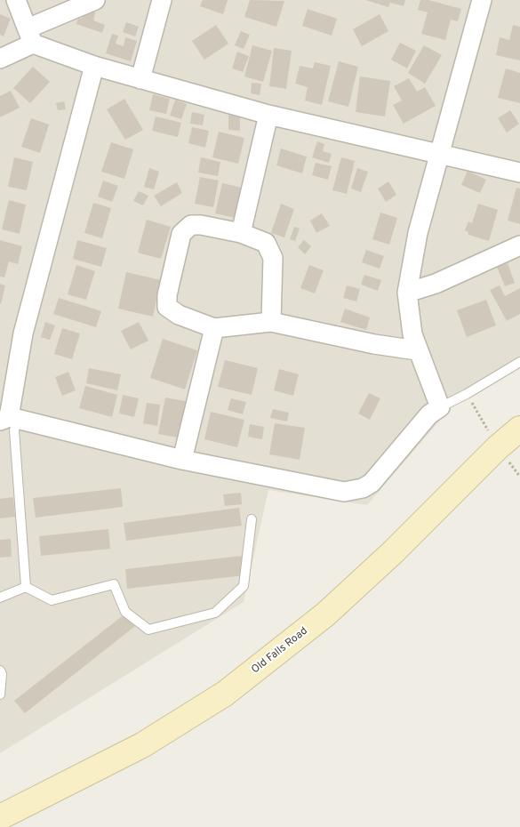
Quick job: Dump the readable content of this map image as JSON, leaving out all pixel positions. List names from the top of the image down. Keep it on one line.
{"streets":{"street":["Old Falls Road"]}}
